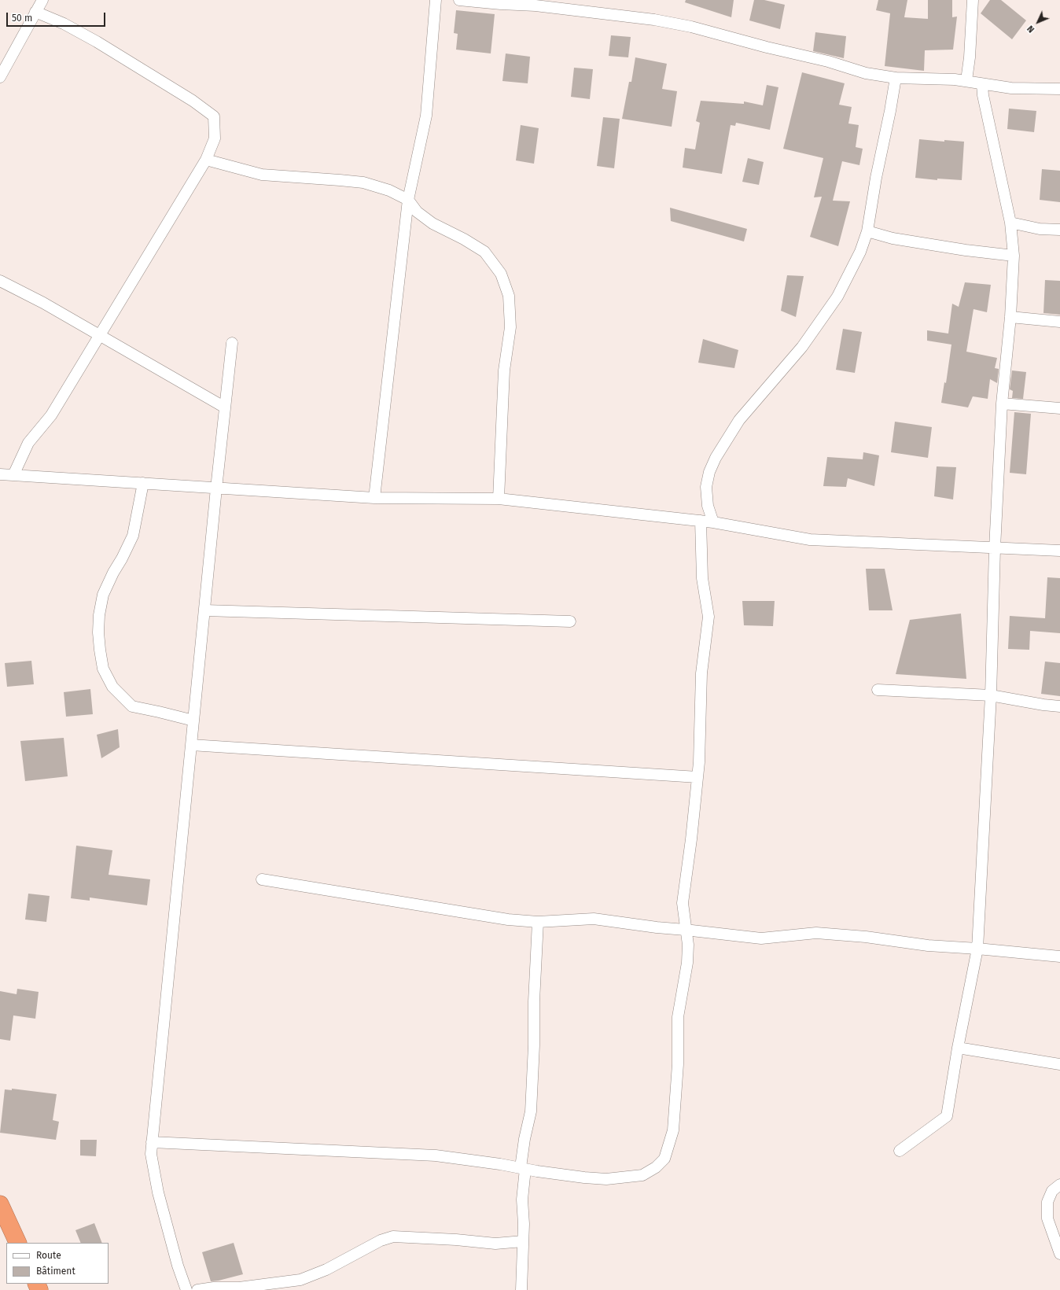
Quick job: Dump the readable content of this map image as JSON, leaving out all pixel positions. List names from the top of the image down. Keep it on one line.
{"legend":["Route","Bâtiment"],"scale_bar":"50 m","north":"bottom left"}
